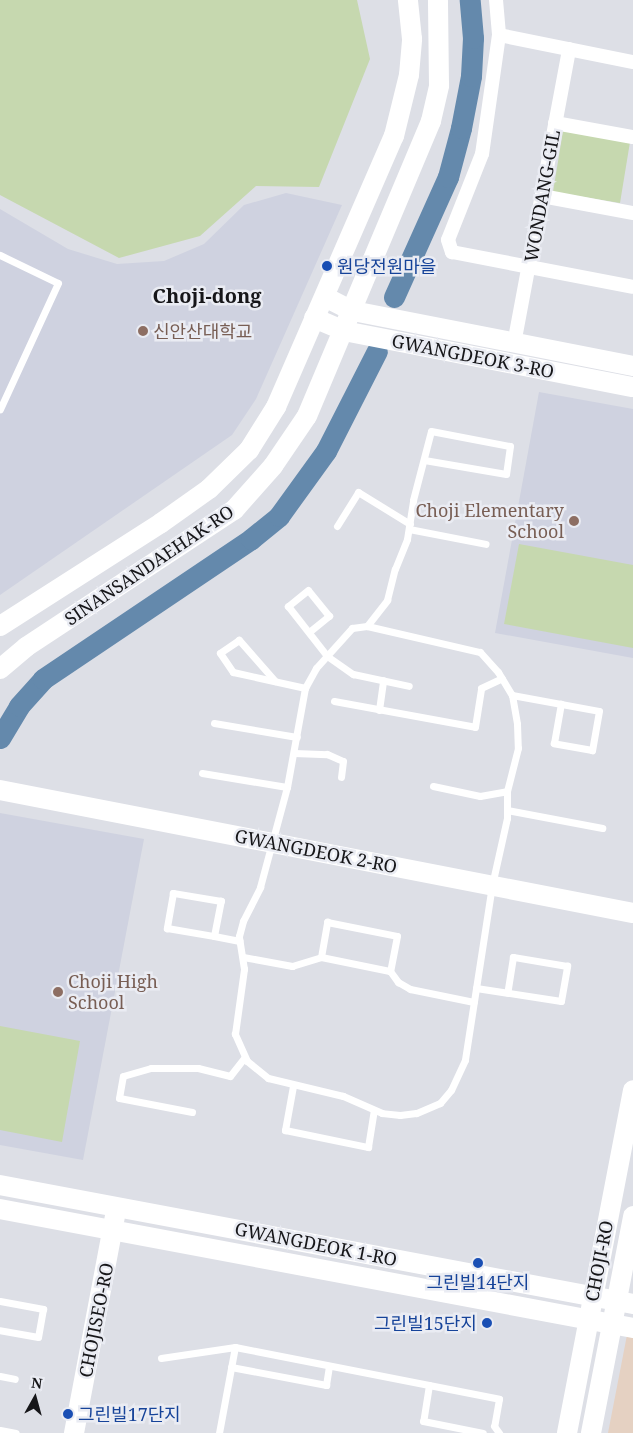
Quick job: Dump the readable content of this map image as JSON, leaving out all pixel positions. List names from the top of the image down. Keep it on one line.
{"streets":{"street":["WONDANG-GIL","GWANGDEOK 3-RO","SINANSANDAEHAK-RO","GWANGDEOK 2-RO","GWANGDEOK 1-RO","CHOJI-RO","CHOJISEO-RO"]},"crossings":[["WONDANG-GIL","GWANGDEOK 3-RO"],["GWANGDEOK 3-RO","SINANSANDAEHAK-RO"],["GWANGDEOK 1-RO","CHOJI-RO"],["GWANGDEOK 1-RO","CHOJISEO-RO"]],"districts":["Choji-dong"],"places":["원당전원마을","신안산대학교","Choji Elementary School","Choji High School","그린빌14단지","그린빌15단지","그린빌17단지"],"north":"top"}
